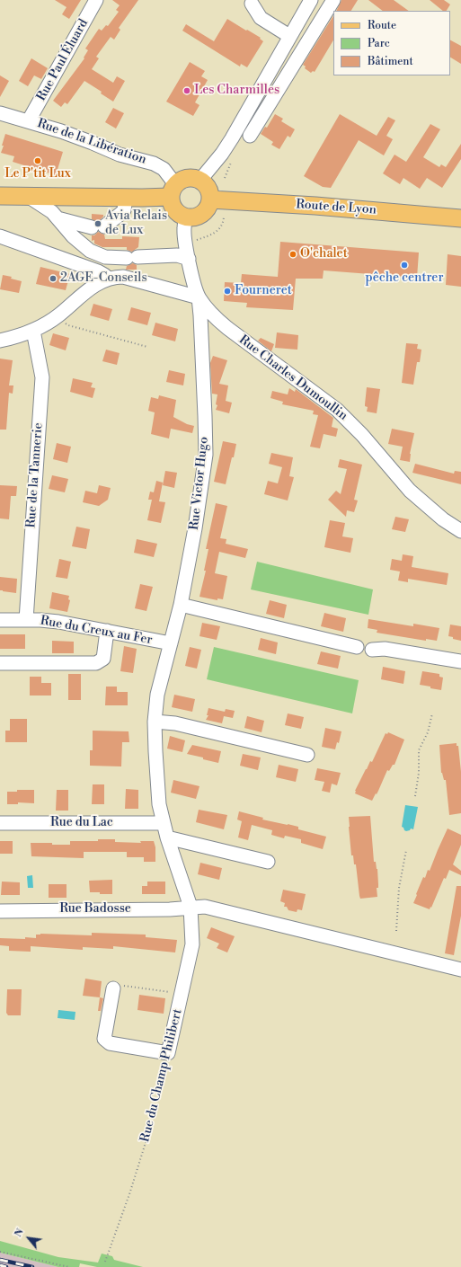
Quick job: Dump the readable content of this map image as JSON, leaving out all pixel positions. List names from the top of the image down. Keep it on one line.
{"streets":{"main road":["Route de Lyon"],"street":["Rue Paul Éluard","Rue de la Libération","Rue Charles Dumoullin","Rue de la Tannerie","Rue Victor Hugo","Rue du Creux au Fer","Rue du Lac","Rue Badosse","Rue du Champ Philibert"]},"crossings":[["Rue Paul Éluard","Rue de la Libération"],["Rue de la Libération","Route de Lyon"],["Rue de la Libération","Rue Charles Dumoullin"],["Route de Lyon","Rue Charles Dumoullin"],["Rue Charles Dumoullin","Rue Victor Hugo"],["Rue de la Tannerie","Rue du Creux au Fer"],["Rue Victor Hugo","Rue du Creux au Fer"],["Rue Victor Hugo","Rue du Lac"],["Rue Victor Hugo","Rue Badosse"],["Rue Victor Hugo","Rue du Champ Philibert"],["Rue Badosse","Rue du Champ Philibert"]],"places":["Les Charmilles","Le P'tit Lux","Avia Relais de Lux","O'chalet","pêche centrer","2AGE-Conseils","Fourneret"],"legend":["Route","Parc","Bâtiment"],"north":"top left"}
